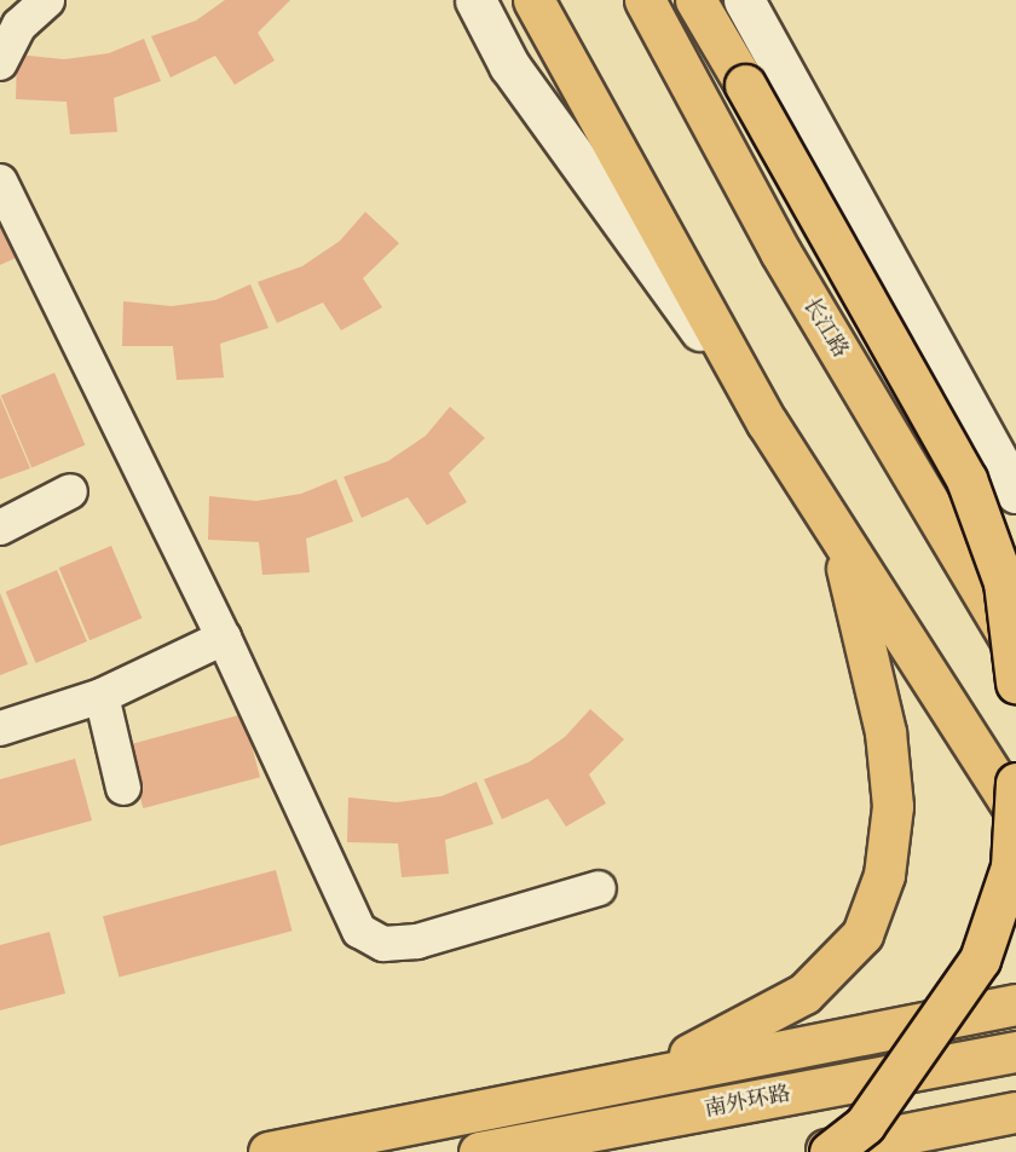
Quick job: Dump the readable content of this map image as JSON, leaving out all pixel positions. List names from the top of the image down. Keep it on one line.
{"streets":{"highway":["长江路","南外环路"]}}
